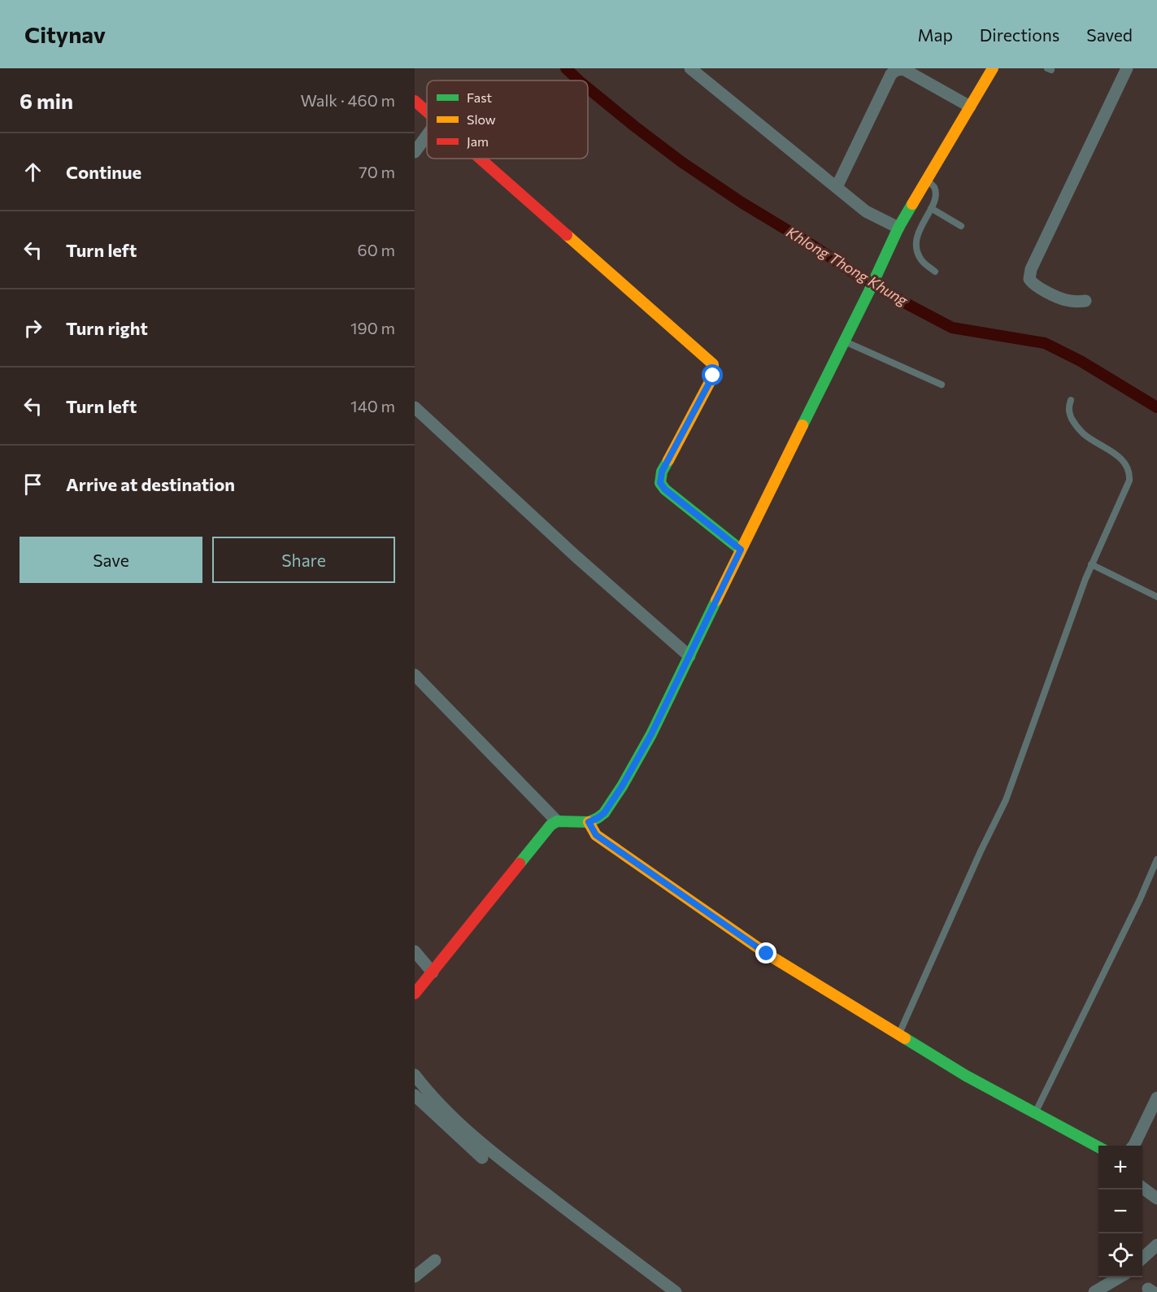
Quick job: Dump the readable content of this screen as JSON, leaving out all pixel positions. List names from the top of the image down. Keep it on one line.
{"water":["Khlong Thong Khung"],"legend":["Fast","Slow","Jam"],"page":{"header":"Citynav","nav":["Map","Directions","Saved"],"heading":["6 min","Walk · 460 m"],"list":[["Continue","70 m"],["Turn left","60 m"],["Turn right","190 m"],["Turn left","140 m"],"Arrive at destination"],"buttons":["Save","Share"],"map_buttons":["+","−"]}}
